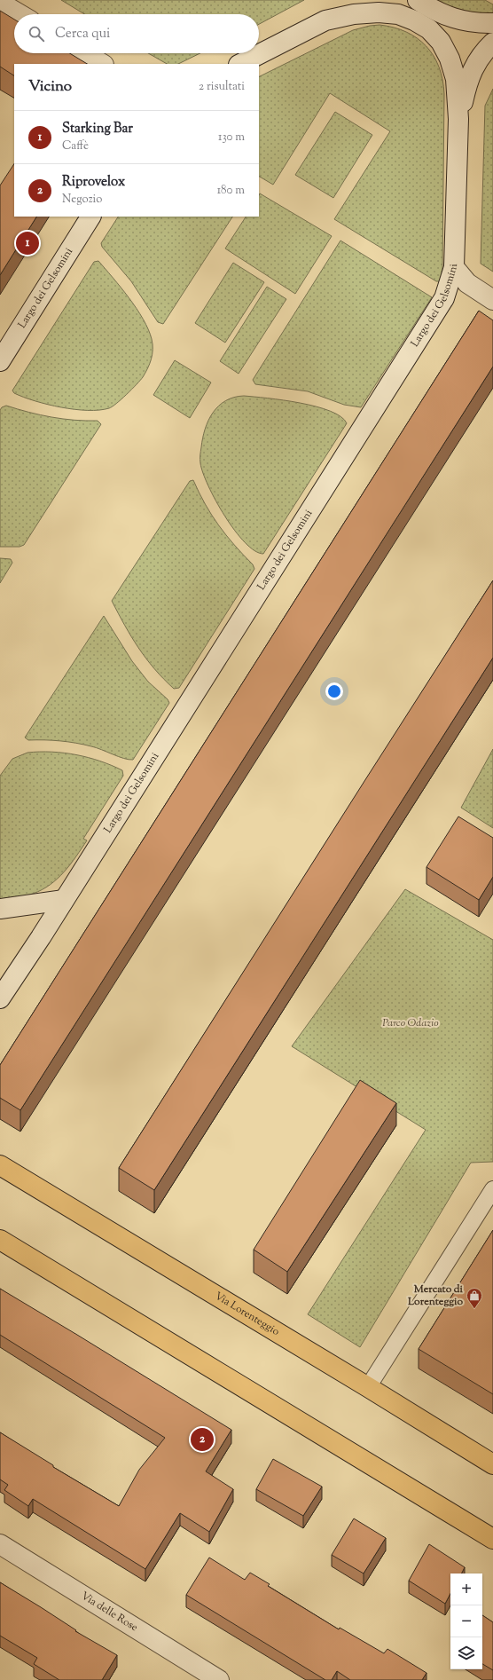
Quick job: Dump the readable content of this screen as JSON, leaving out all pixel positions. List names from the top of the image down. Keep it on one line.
{"streets":{"main road":["Via Lorenteggio"],"street":["Largo dei Gelsomini","Via delle Rose"]},"parks":["Parco Odazio"],"places":{"shop":["Mercato di Lorenteggio"]},"page":{"search":"Cerca qui","heading":["Vicino","2 risultati"],"list":[{"mark":"1","name":"Starking Bar","note":"Caffè","value":"130 m"},{"mark":"2","name":"Riprovelox","note":"Negozio","value":"180 m"}],"pins":["1","2"],"map_buttons":["+","−"]}}
